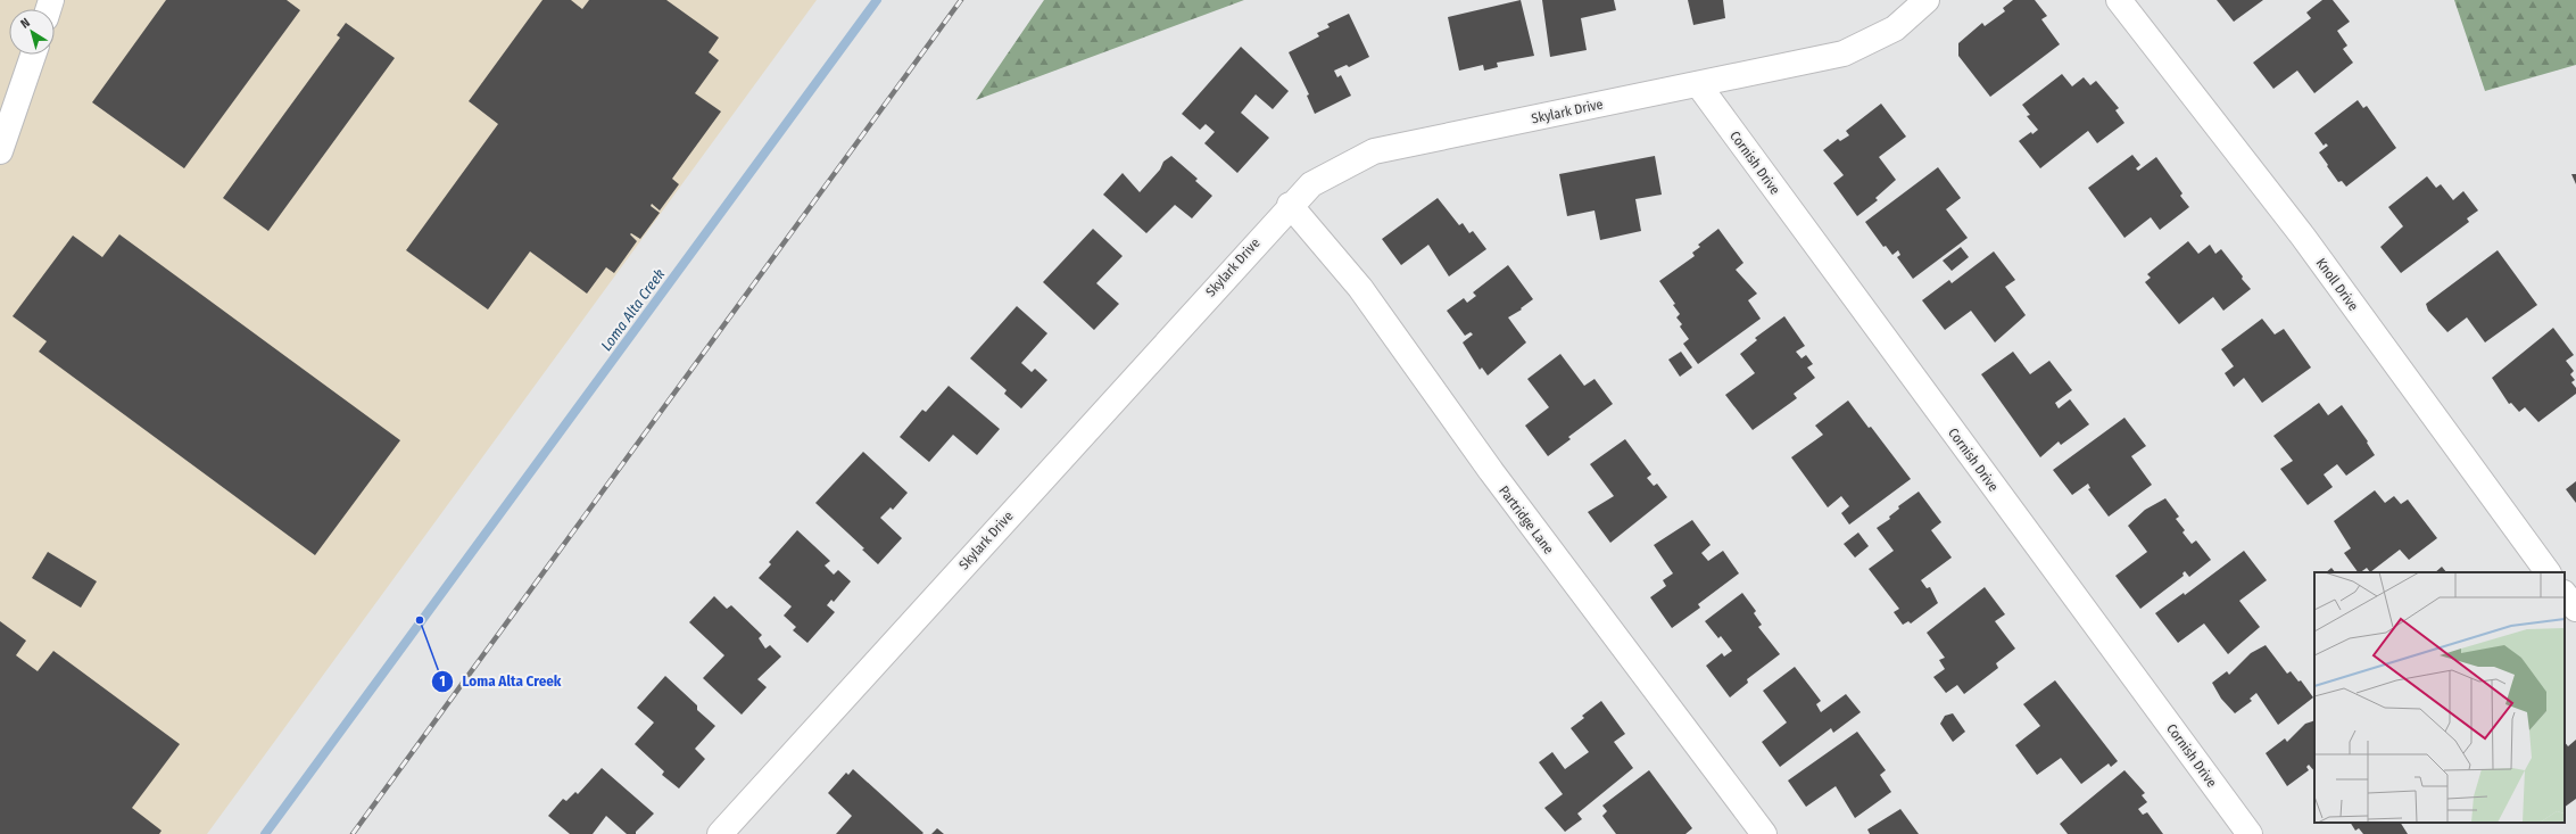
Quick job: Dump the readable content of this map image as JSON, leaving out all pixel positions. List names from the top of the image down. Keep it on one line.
{"streets":{"street":["Skylark Drive","Cornish Drive","Knoll Drive","Partridge Lane"]},"crossings":[["Skylark Drive","Cornish Drive"],["Skylark Drive","Partridge Lane"]],"water":["Loma Alta Creek"],"places":["Loma Alta Creek"],"north":"top left"}
